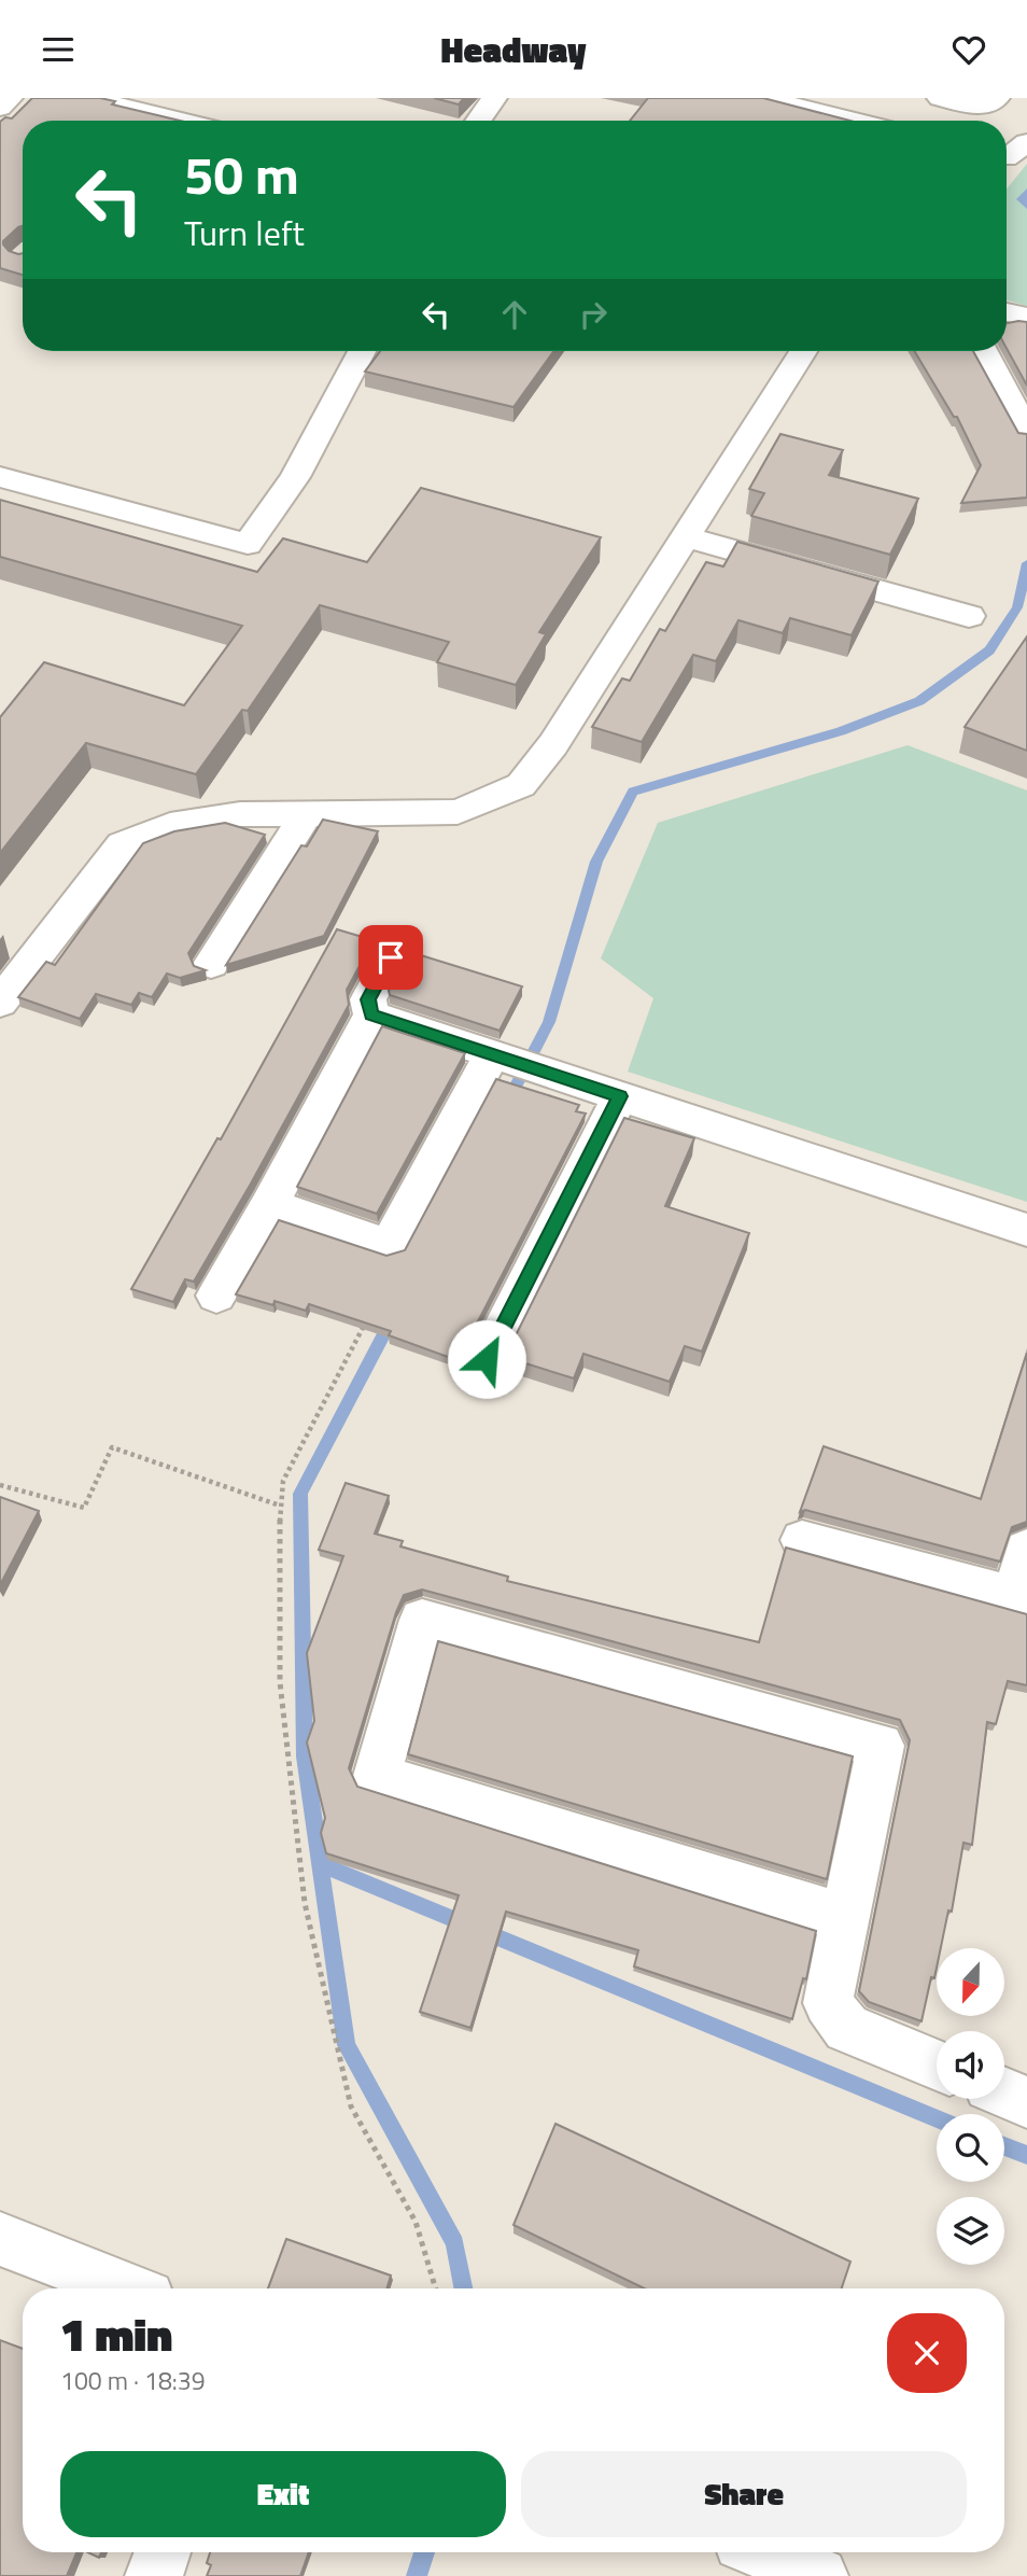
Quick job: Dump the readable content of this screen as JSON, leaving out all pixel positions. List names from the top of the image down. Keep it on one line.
{"north":"bottom","page":{"header":"Headway","turn":["50 m","Turn left"],"heading":["1 min","100 m · 18:39"],"buttons":["Exit","Share"]}}
